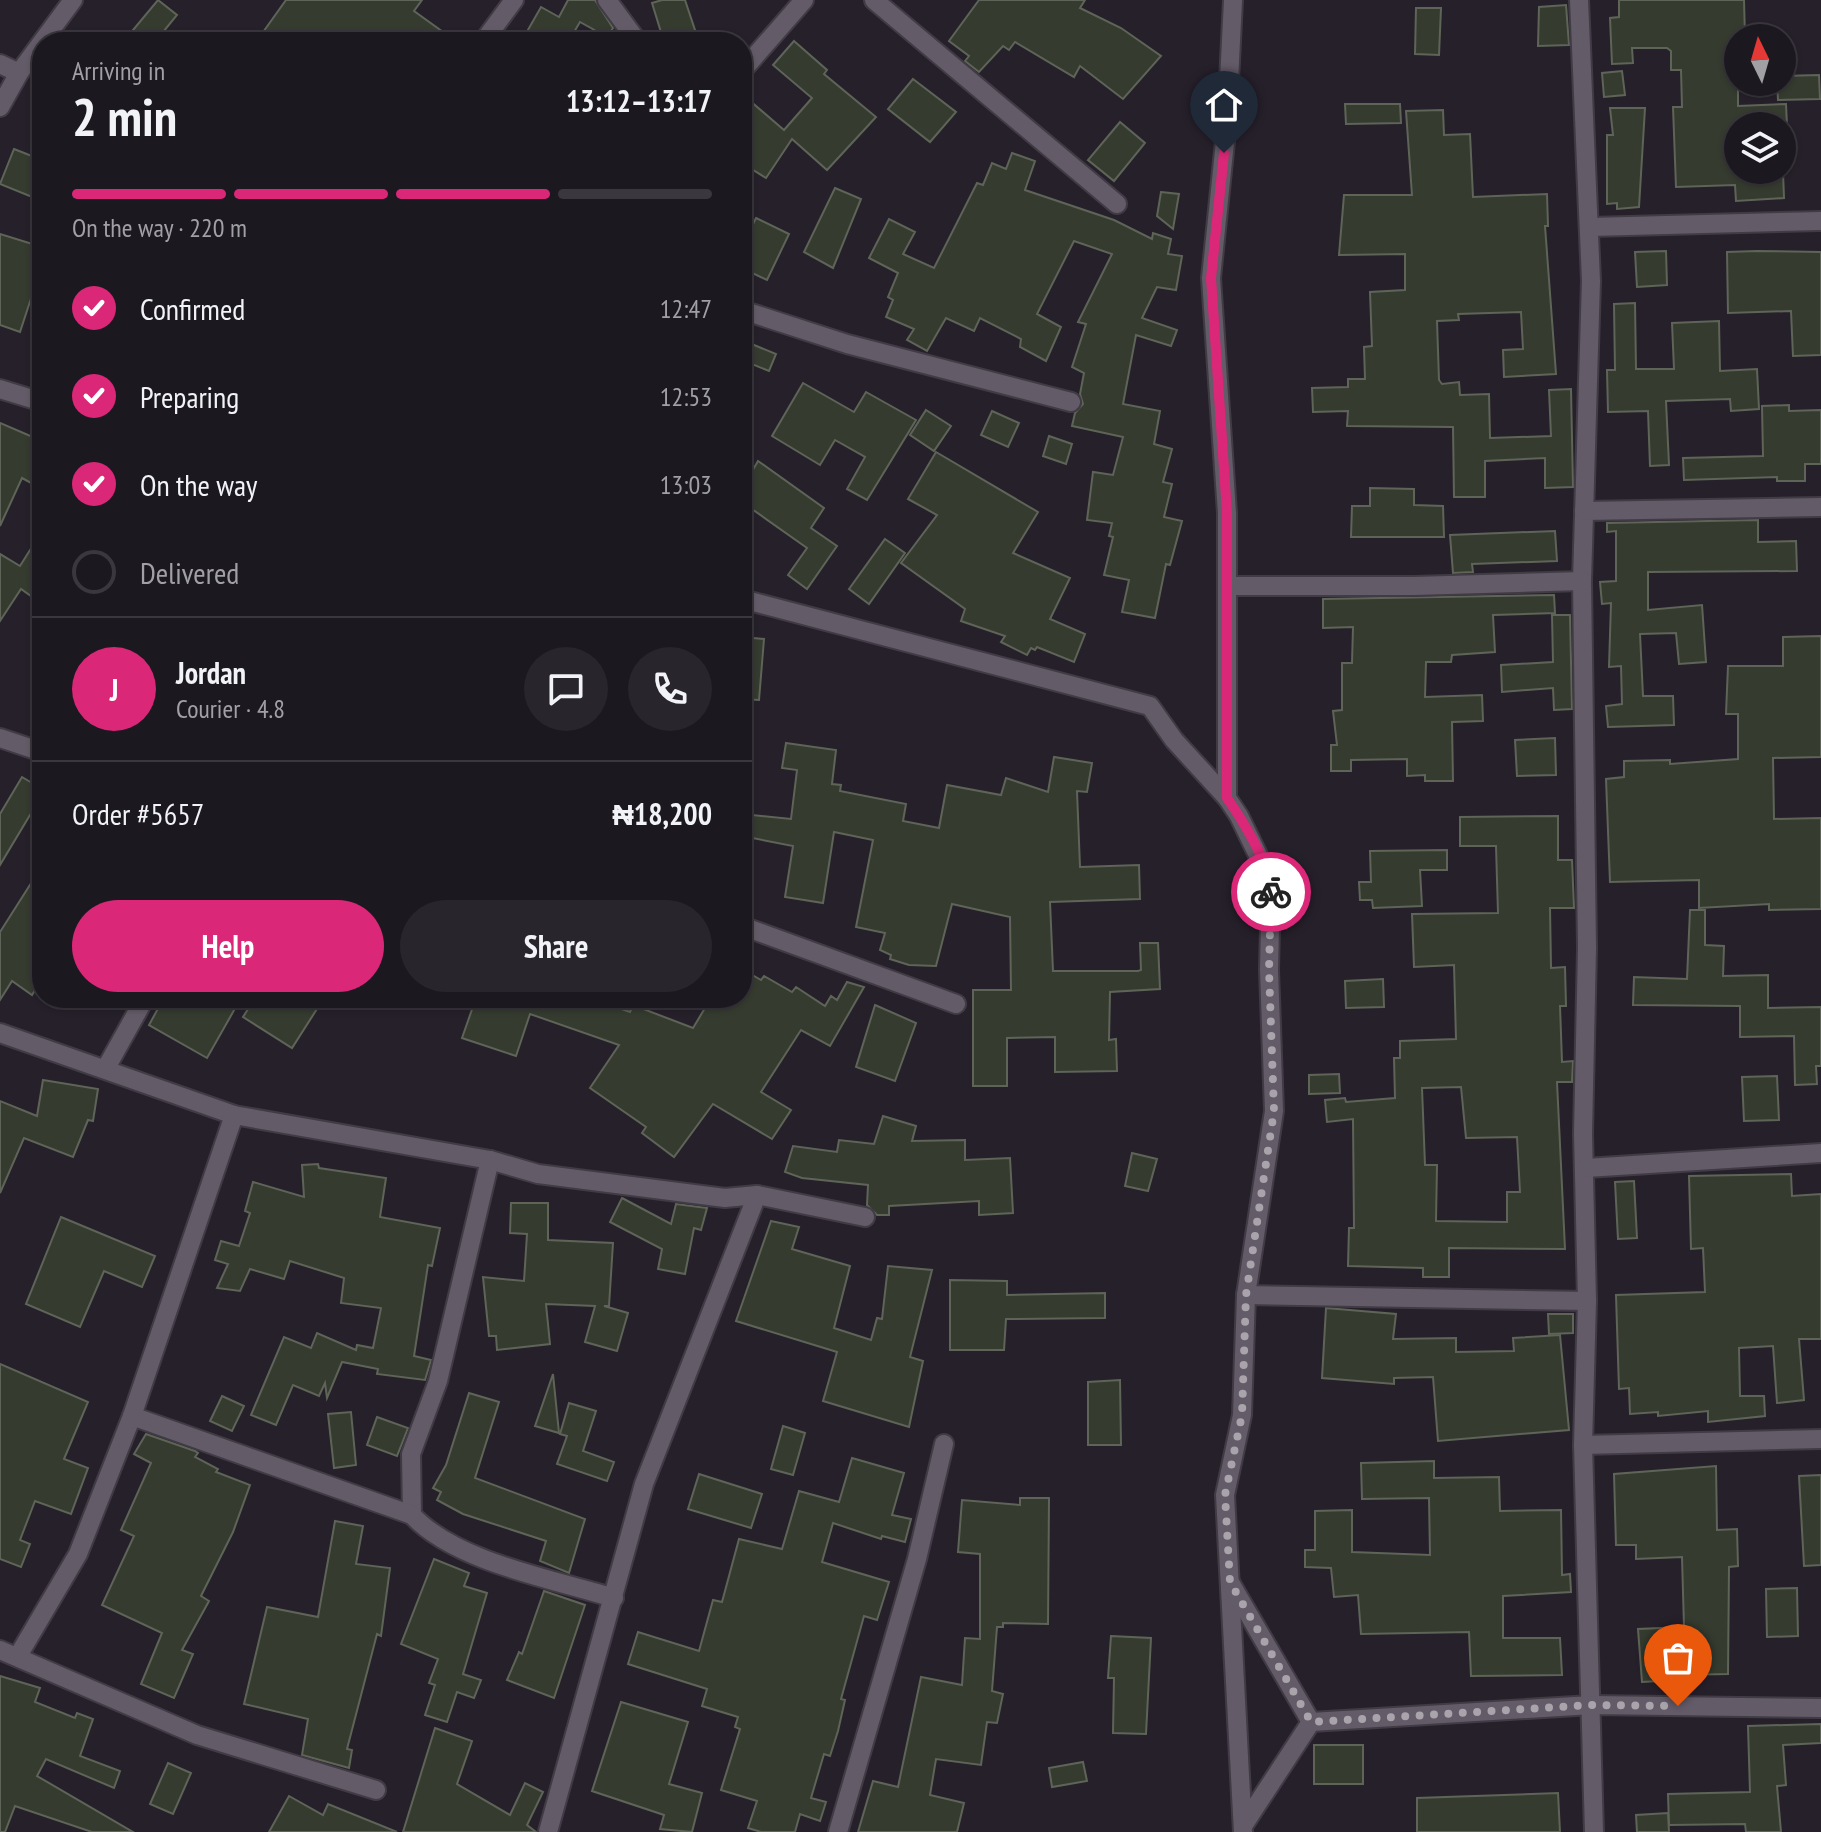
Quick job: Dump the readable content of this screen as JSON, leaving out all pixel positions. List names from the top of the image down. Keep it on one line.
{"north":"top","page":{"heading":["2 min","Arriving in","13:12–13:17"],"panel":["Jordan","Courier · 4.8","Order #5657","₦18,200"],"bar":"On the way · 220 m","list":[["Confirmed","12:47"],["Preparing","12:53"],["On the way","13:03"],"Delivered"],"round":"J","buttons":["Help","Share"]}}
